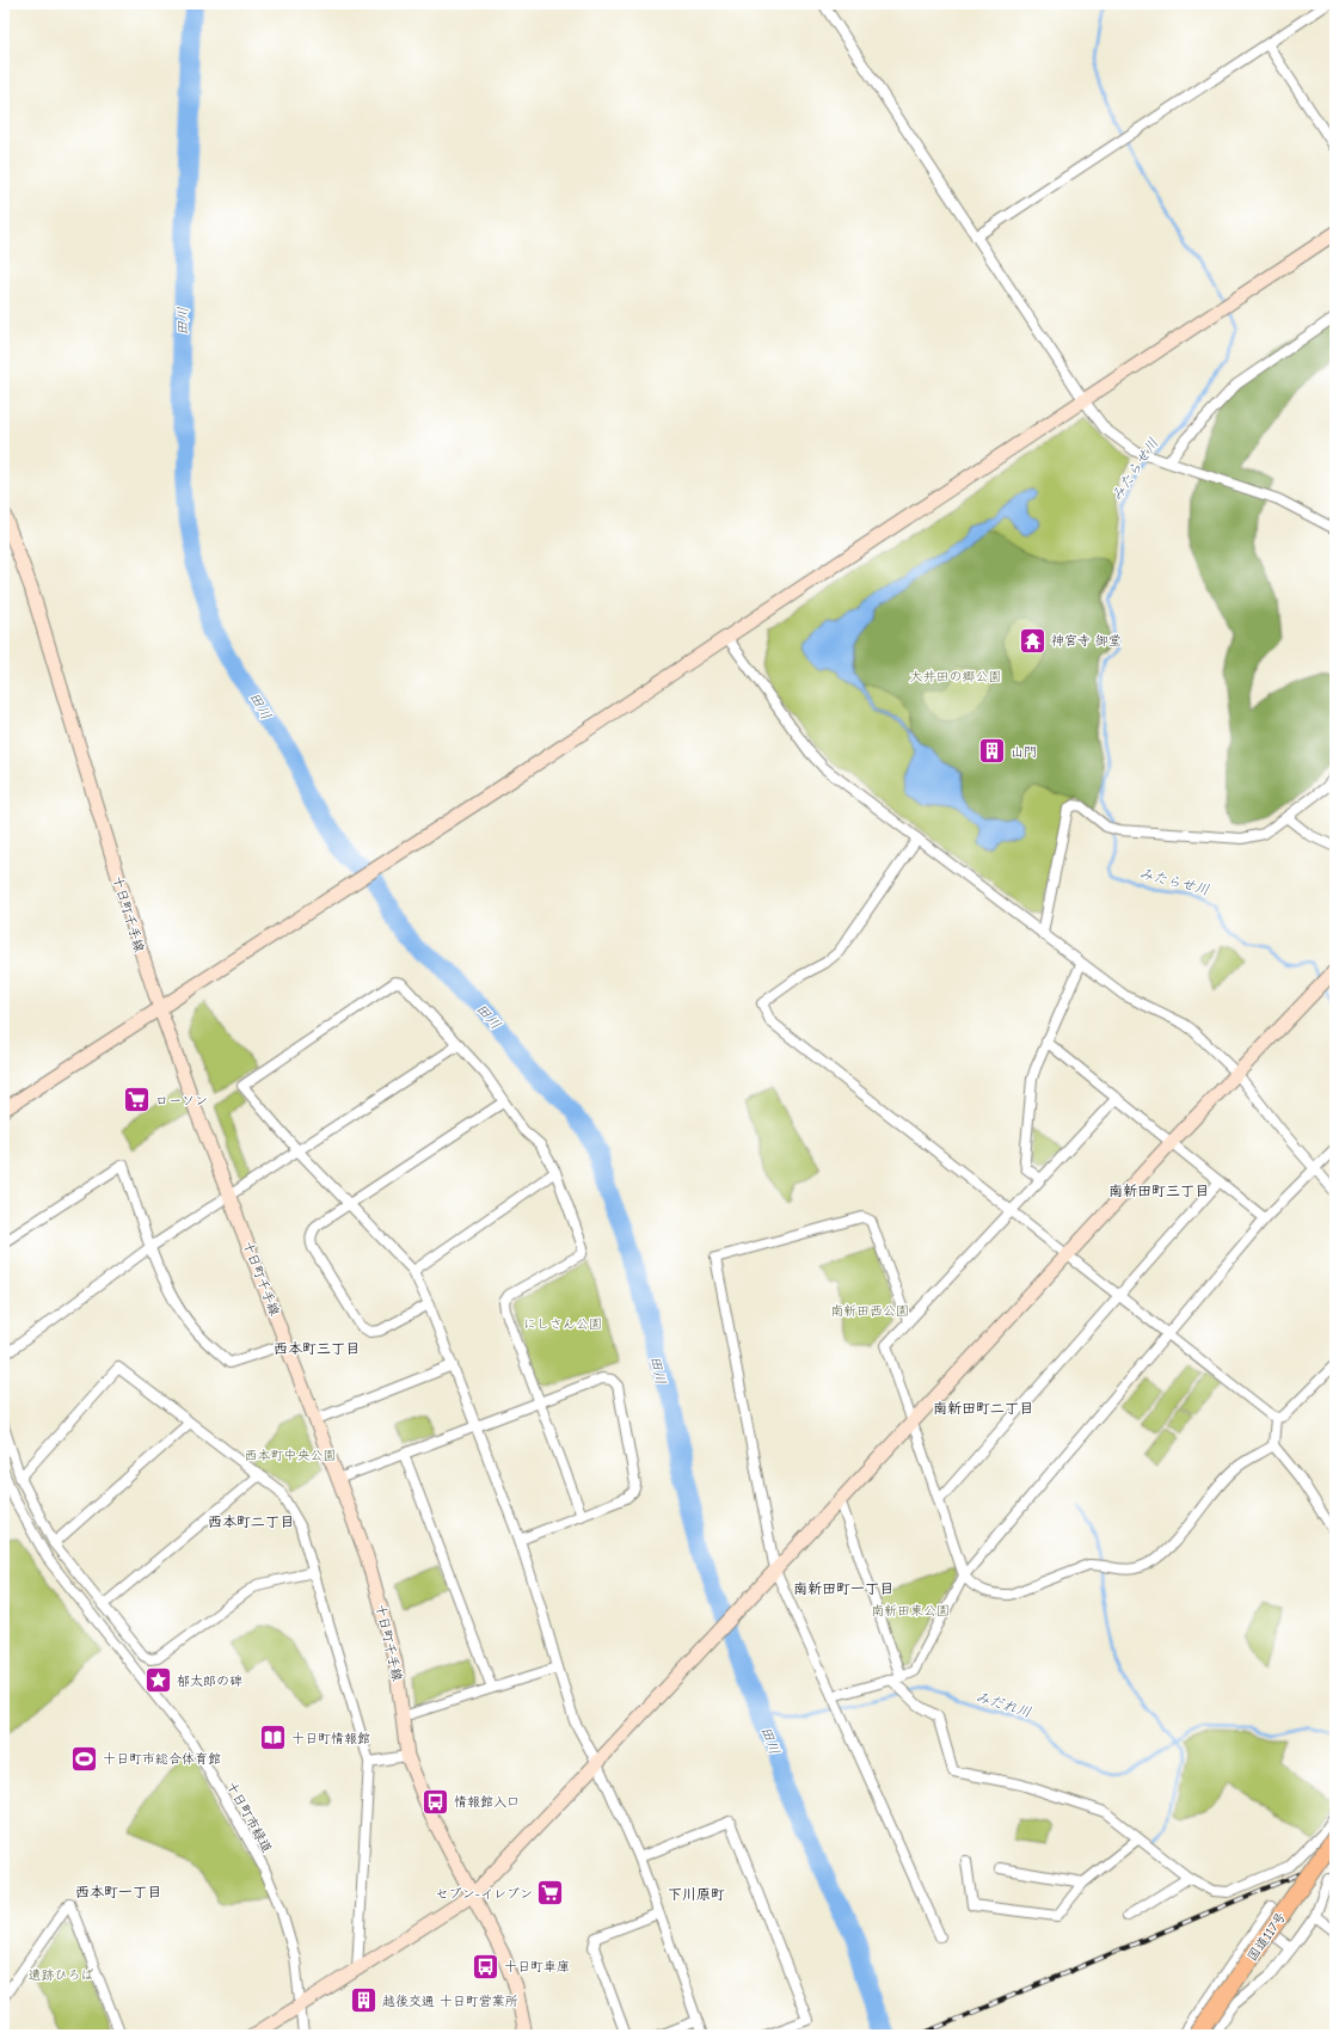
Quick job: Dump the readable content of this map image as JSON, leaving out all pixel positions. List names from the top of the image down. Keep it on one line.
{"streets":{"highway":["国道117号"],"street":["十日町千手線","十日町市緑道"]},"districts":["南新田町三丁目","西本町三丁目","南新田町二丁目","西本町二丁目","南新田町一丁目","西本町一丁目","下川原町"],"water":["田川","みたらせ川","みだれ川"],"parks":["大井田の郷公園","南新田西公園","にしさん公園","西本町中央公園","南新田東公園","遺跡ひろば"],"places":{"temple":["神宮寺 御堂"],"building":["山門","越後交通 十日町営業所"],"supermarket":["ローソン","セブン-イレブン"],"place":["郁太郎の碑"],"library":["十日町情報館"],"sports":["十日町市総合体育館"],"bus stop":["情報館入口","十日町車庫"]}}
